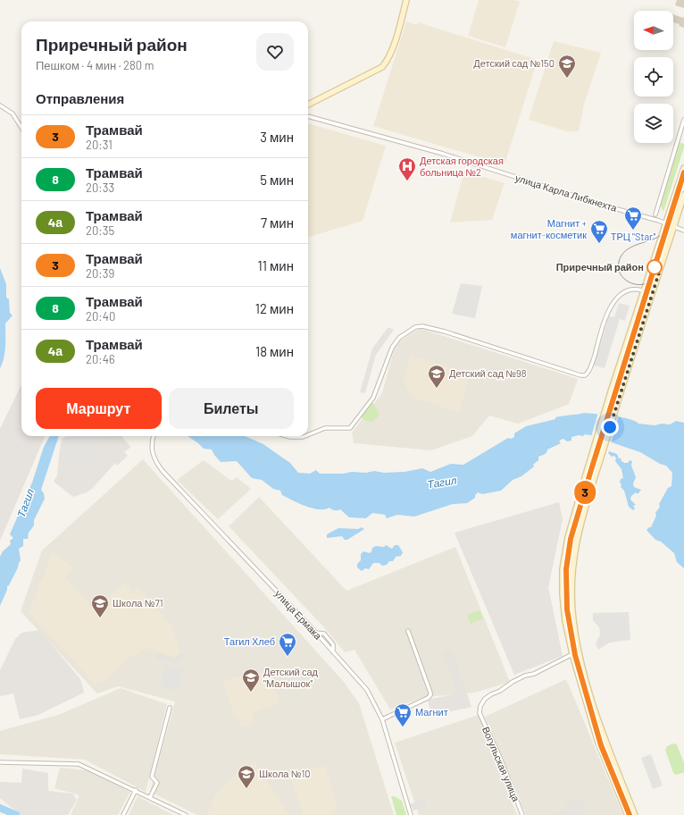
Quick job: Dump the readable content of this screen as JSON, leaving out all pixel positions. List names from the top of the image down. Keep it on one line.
{"streets":{"street":["улица Карла Либкнехта","улица Ермака","Вогульская улица"]},"water":["Тагил"],"places":{"school or university":["Детский сад №150","Детский сад №98","Школа №71","Детский сад \"Малышок\"","Школа №10"],"hospital":["Детская городская больница №2"],"supermarket":["ТРЦ \"Star\"","Магнит + магнит-косметик","Тагил Хлеб","Магнит"],"other":["Приречный район"]},"lines":["tram line 3"],"north":"left","page":{"on_map":"3","heading":[["Приречный район","Пешком · 4 мин · 280 m"],"Отправления"],"list":[{"mark":"3","name":"Трамвай","note":"20:31","value":"3 мин"},{"mark":"8","name":"Трамвай","note":"20:33","value":"5 мин"},{"mark":"4а","name":"Трамвай","note":"20:35","value":"7 мин"},{"mark":"3","name":"Трамвай","note":"20:39","value":"11 мин"},{"mark":"8","name":"Трамвай","note":"20:40","value":"12 мин"},{"mark":"4а","name":"Трамвай","note":"20:46","value":"18 мин"}],"buttons":["Маршрут","Билеты"]}}
